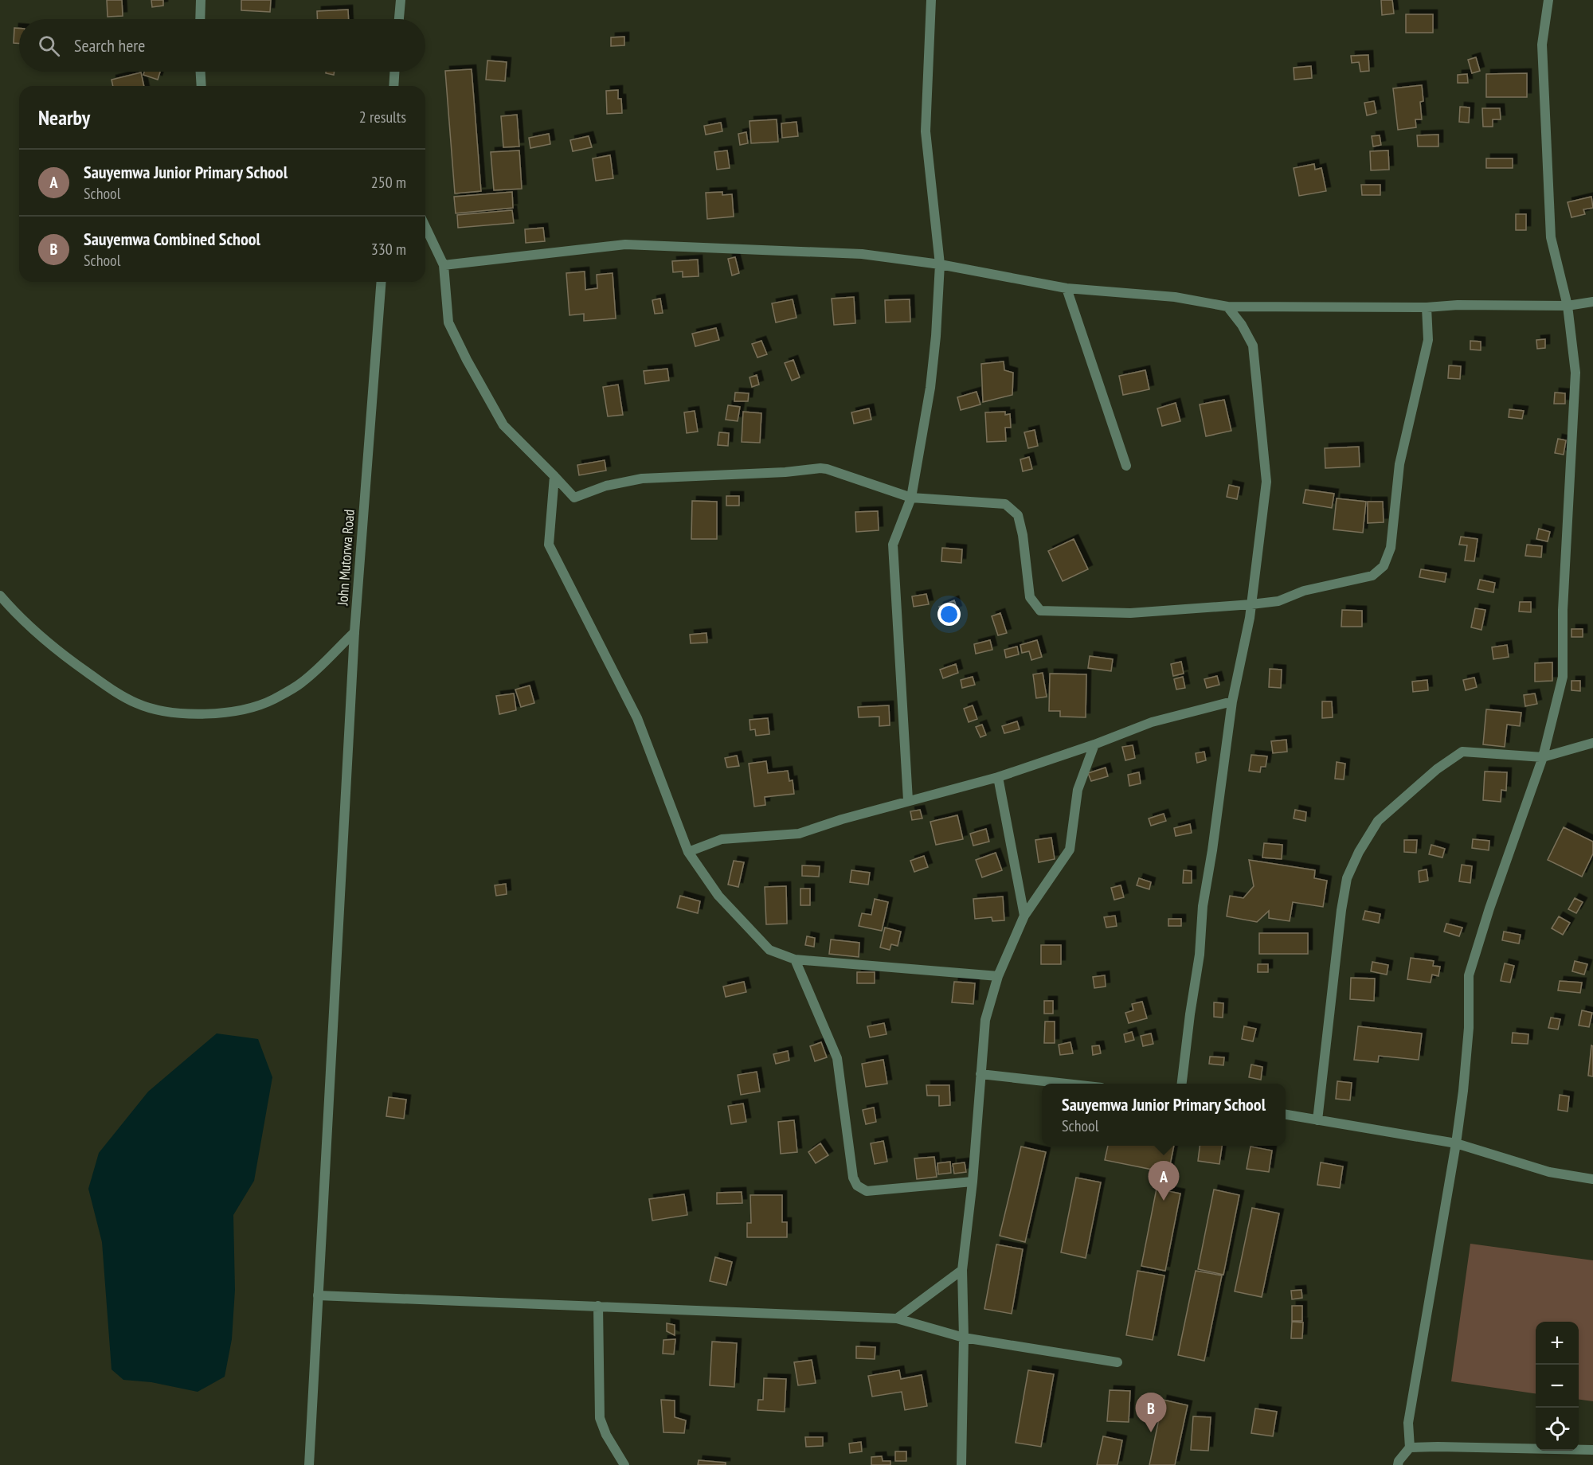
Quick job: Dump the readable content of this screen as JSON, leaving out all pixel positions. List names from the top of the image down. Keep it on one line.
{"streets":{"street":["John Mutorwa Road"]},"page":{"search":"Search here","heading":["Nearby","2 results"],"list":[{"mark":"A","name":"Sauyemwa Junior Primary School","note":"School","value":"250 m"},{"mark":"B","name":"Sauyemwa Combined School","note":"School","value":"330 m"}],"popup":["Sauyemwa Junior Primary School","School"],"pins":["A","B"],"map_buttons":["+","−"]}}
